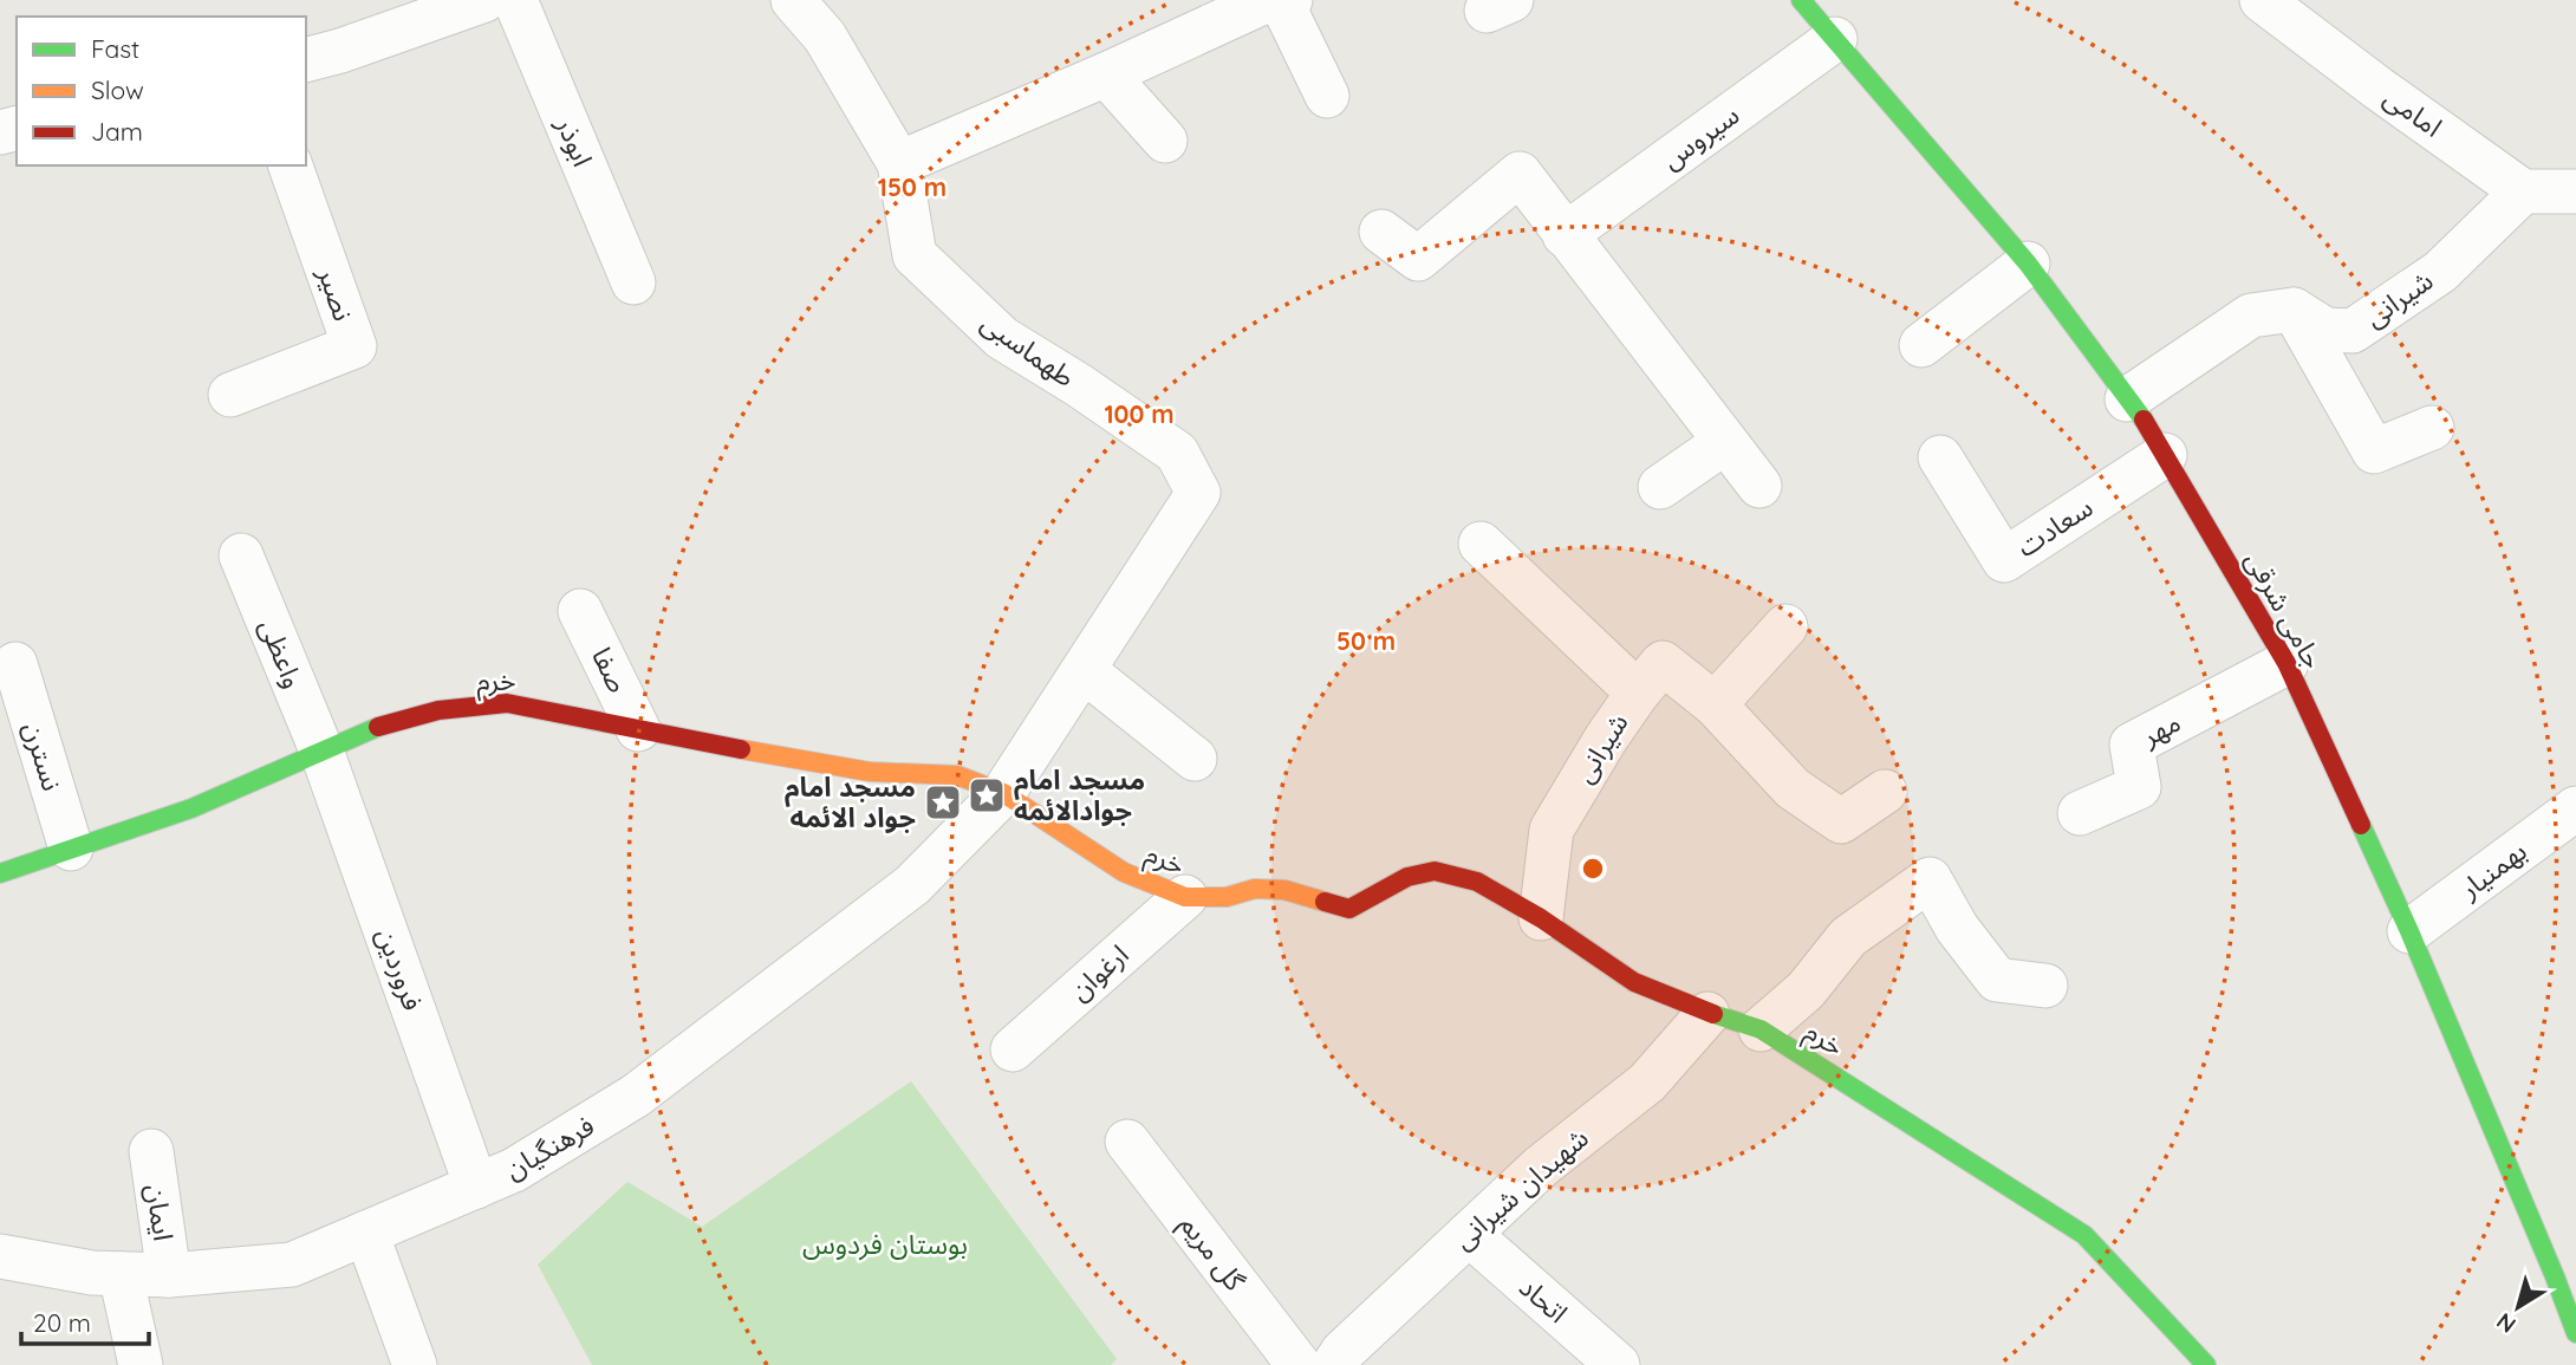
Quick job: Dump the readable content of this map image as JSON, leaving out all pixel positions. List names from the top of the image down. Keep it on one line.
{"streets":{"street":["امامی","سیروس","ابوذر","نصیر","شیرانی","طهماسبی","سعادت","جامی شرقی","واعظی","صفا","خرم","مهر","نسترن","بهمنیار","فروردین","ارغوان","فرهنگیان","شهیدان شیرانی","ایمان","گل مریم","اتحاد"]},"crossings":[["امامی","شیرانی"],["سیروس","جامی شرقی"],["شیرانی","خرم"],["طهماسبی","خرم"],["طهماسبی","فرهنگیان"],["سعادت","جامی شرقی"],["جامی شرقی","مهر"],["جامی شرقی","بهمنیار"],["واعظی","خرم"],["واعظی","فروردین"],["صفا","خرم"],["خرم","نسترن"],["خرم","فروردین"],["خرم","ارغوان"],["خرم","فرهنگیان"],["خرم","شهیدان شیرانی"],["فروردین","فرهنگیان"],["فرهنگیان","ایمان"],["شهیدان شیرانی","اتحاد"]],"parks":["بوستان فردوس"],"places":{"place":["مسجد امام جوادالائمه","مسجد امام جواد الائمه"]},"legend":["Fast","Slow","Jam"],"scale_bar":"20 m","north":"bottom left","rings":["150 m","100 m","50 m"]}
